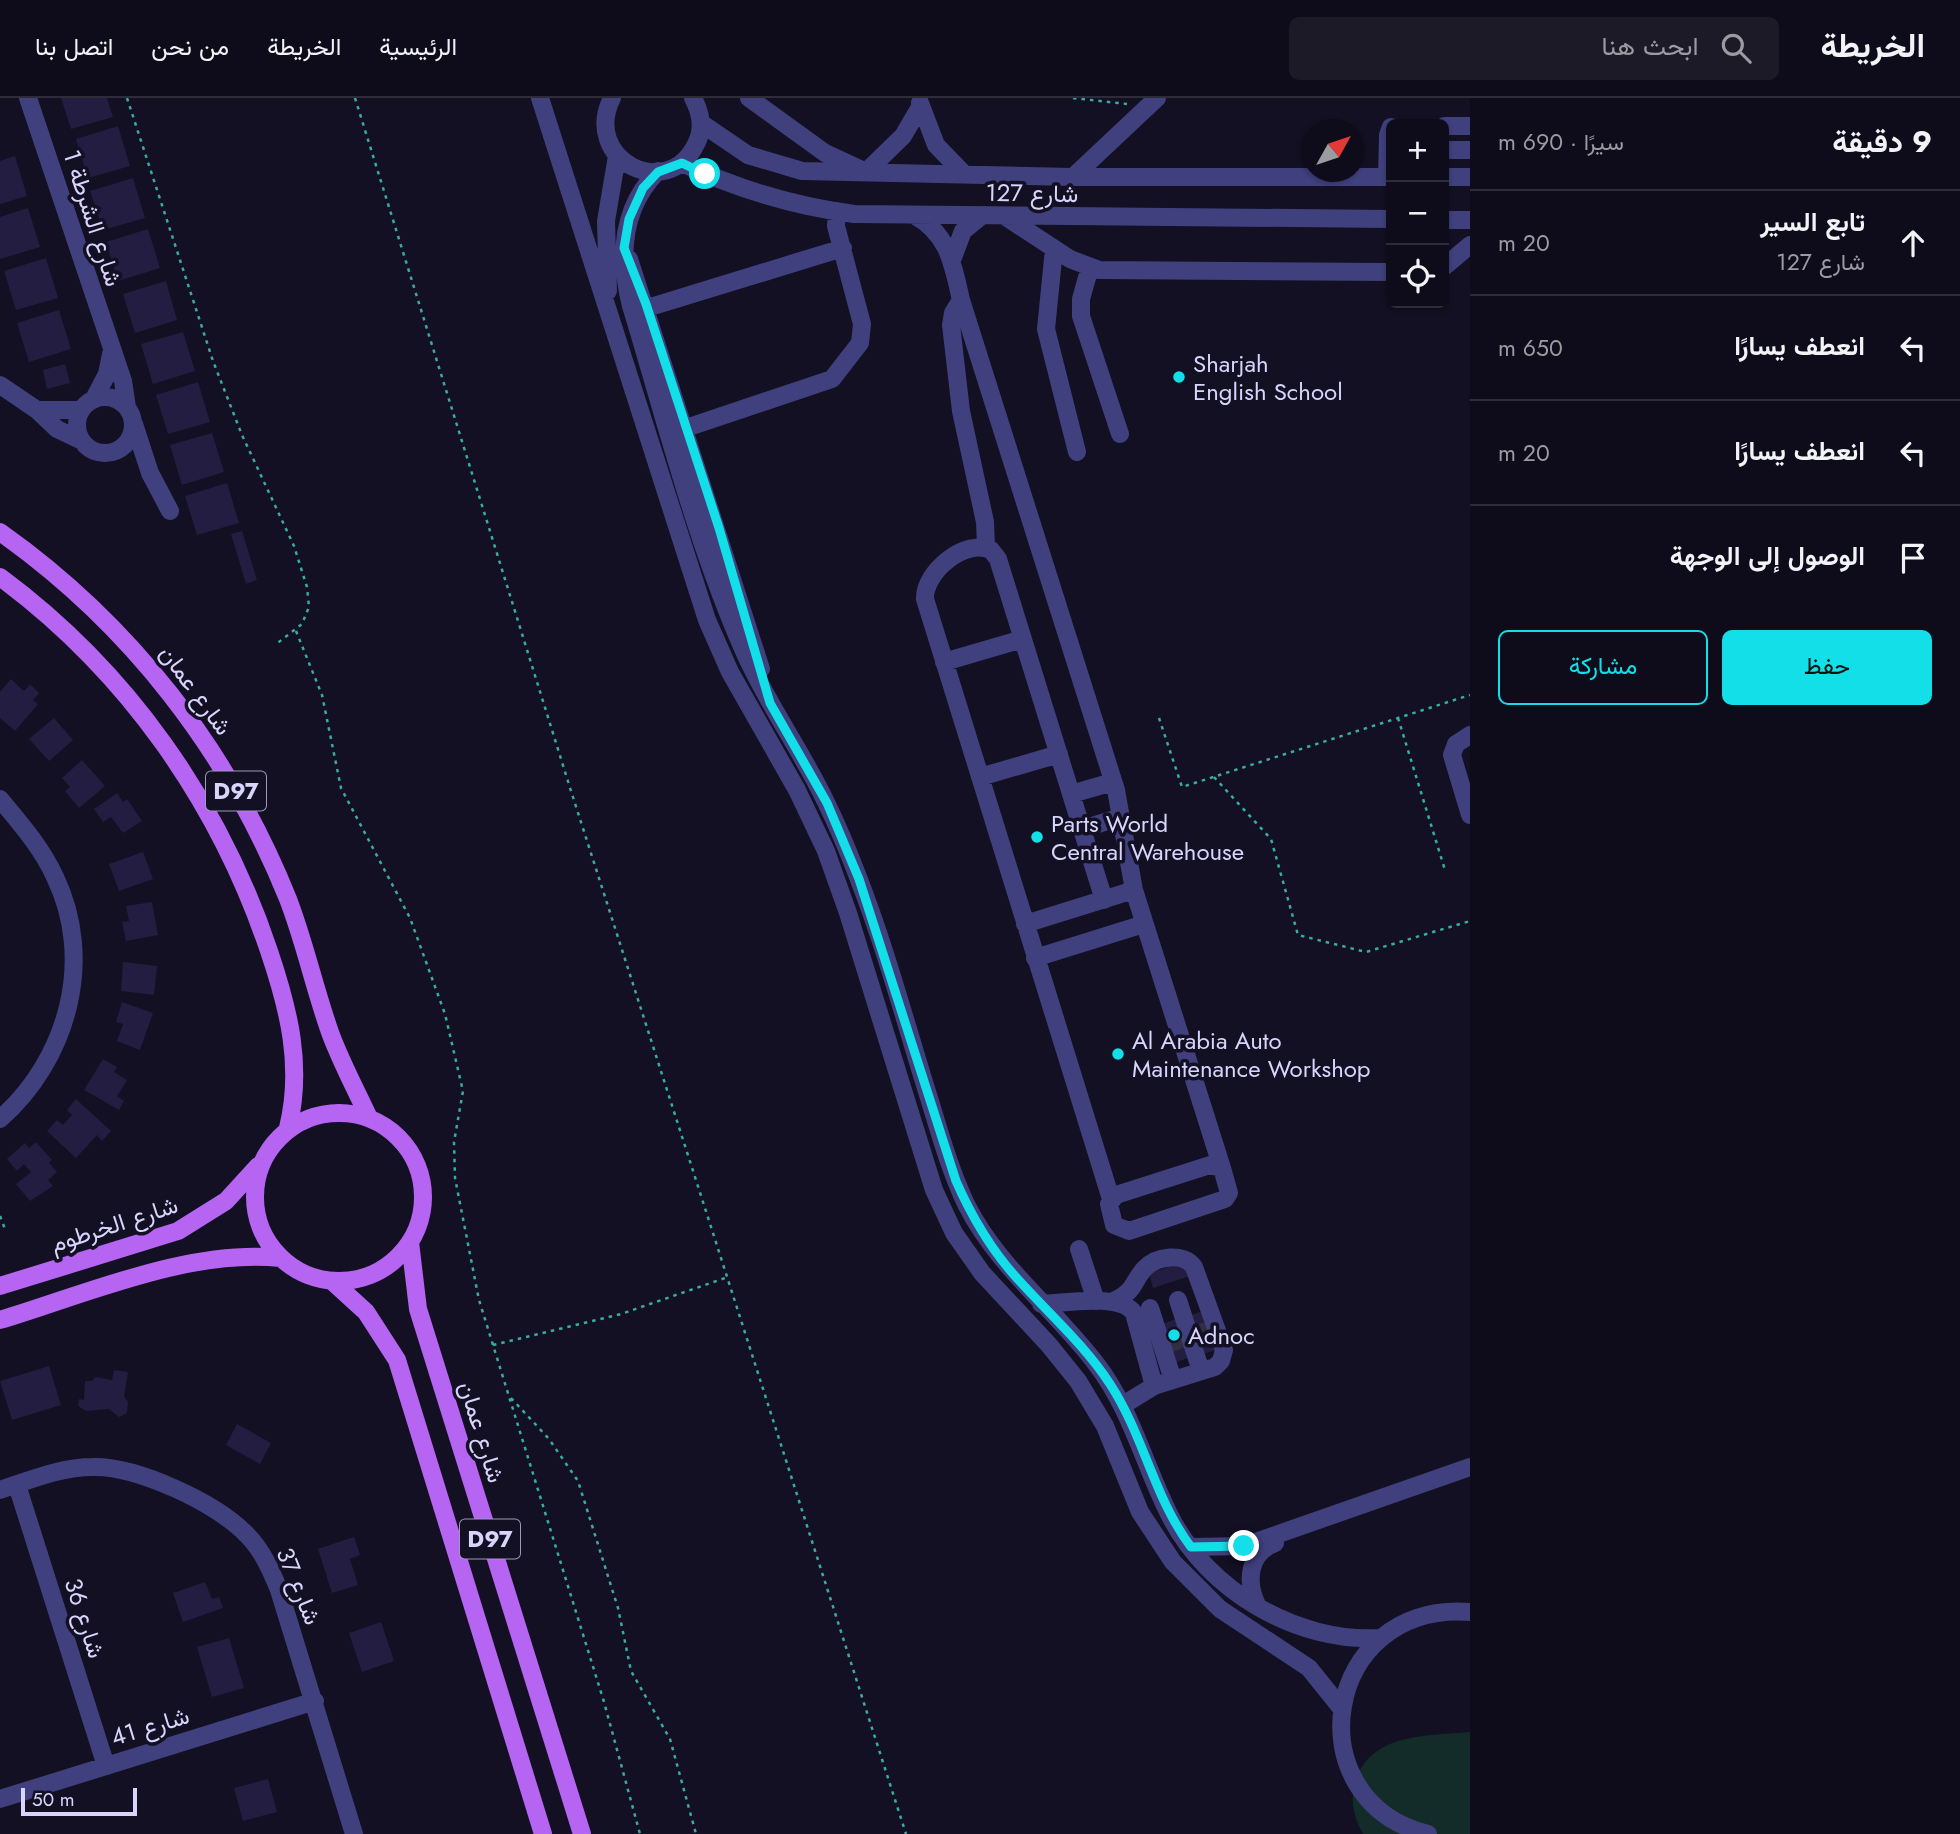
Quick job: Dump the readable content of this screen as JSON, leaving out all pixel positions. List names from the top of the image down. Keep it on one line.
{"streets":{"main road":["شارع عمان","D97","شارع الخرطوم"],"street":["شارع 127","شارع الشرطة 1","شارع 37","شارع 36","شارع 41"]},"crossings":[["شارع عمان","D97"],["شارع عمان","شارع الخرطوم"],["D97","شارع الخرطوم"],["شارع 37","شارع 36"],["شارع 37","شارع 41"],["شارع 36","شارع 41"]],"places":["Sharjah English School","Parts World Central Warehouse","Al Arabia Auto Maintenance Workshop","Adnoc"],"scale_bar":"50 m","north":"top right","page":{"header":"الخريطة","search":"ابحث هنا","nav":["الرئيسية","الخريطة","من نحن","اتصل بنا"],"heading":["9 دقيقة","سيرًا · 690 m"],"map_buttons":["+","−"],"list":[["تابع السير","شارع 127","20 m"],["انعطف يسارًا","650 m"],["انعطف يسارًا","20 m"],"الوصول إلى الوجهة"],"buttons":["حفظ","مشاركة"],"scale":"50 m"}}
